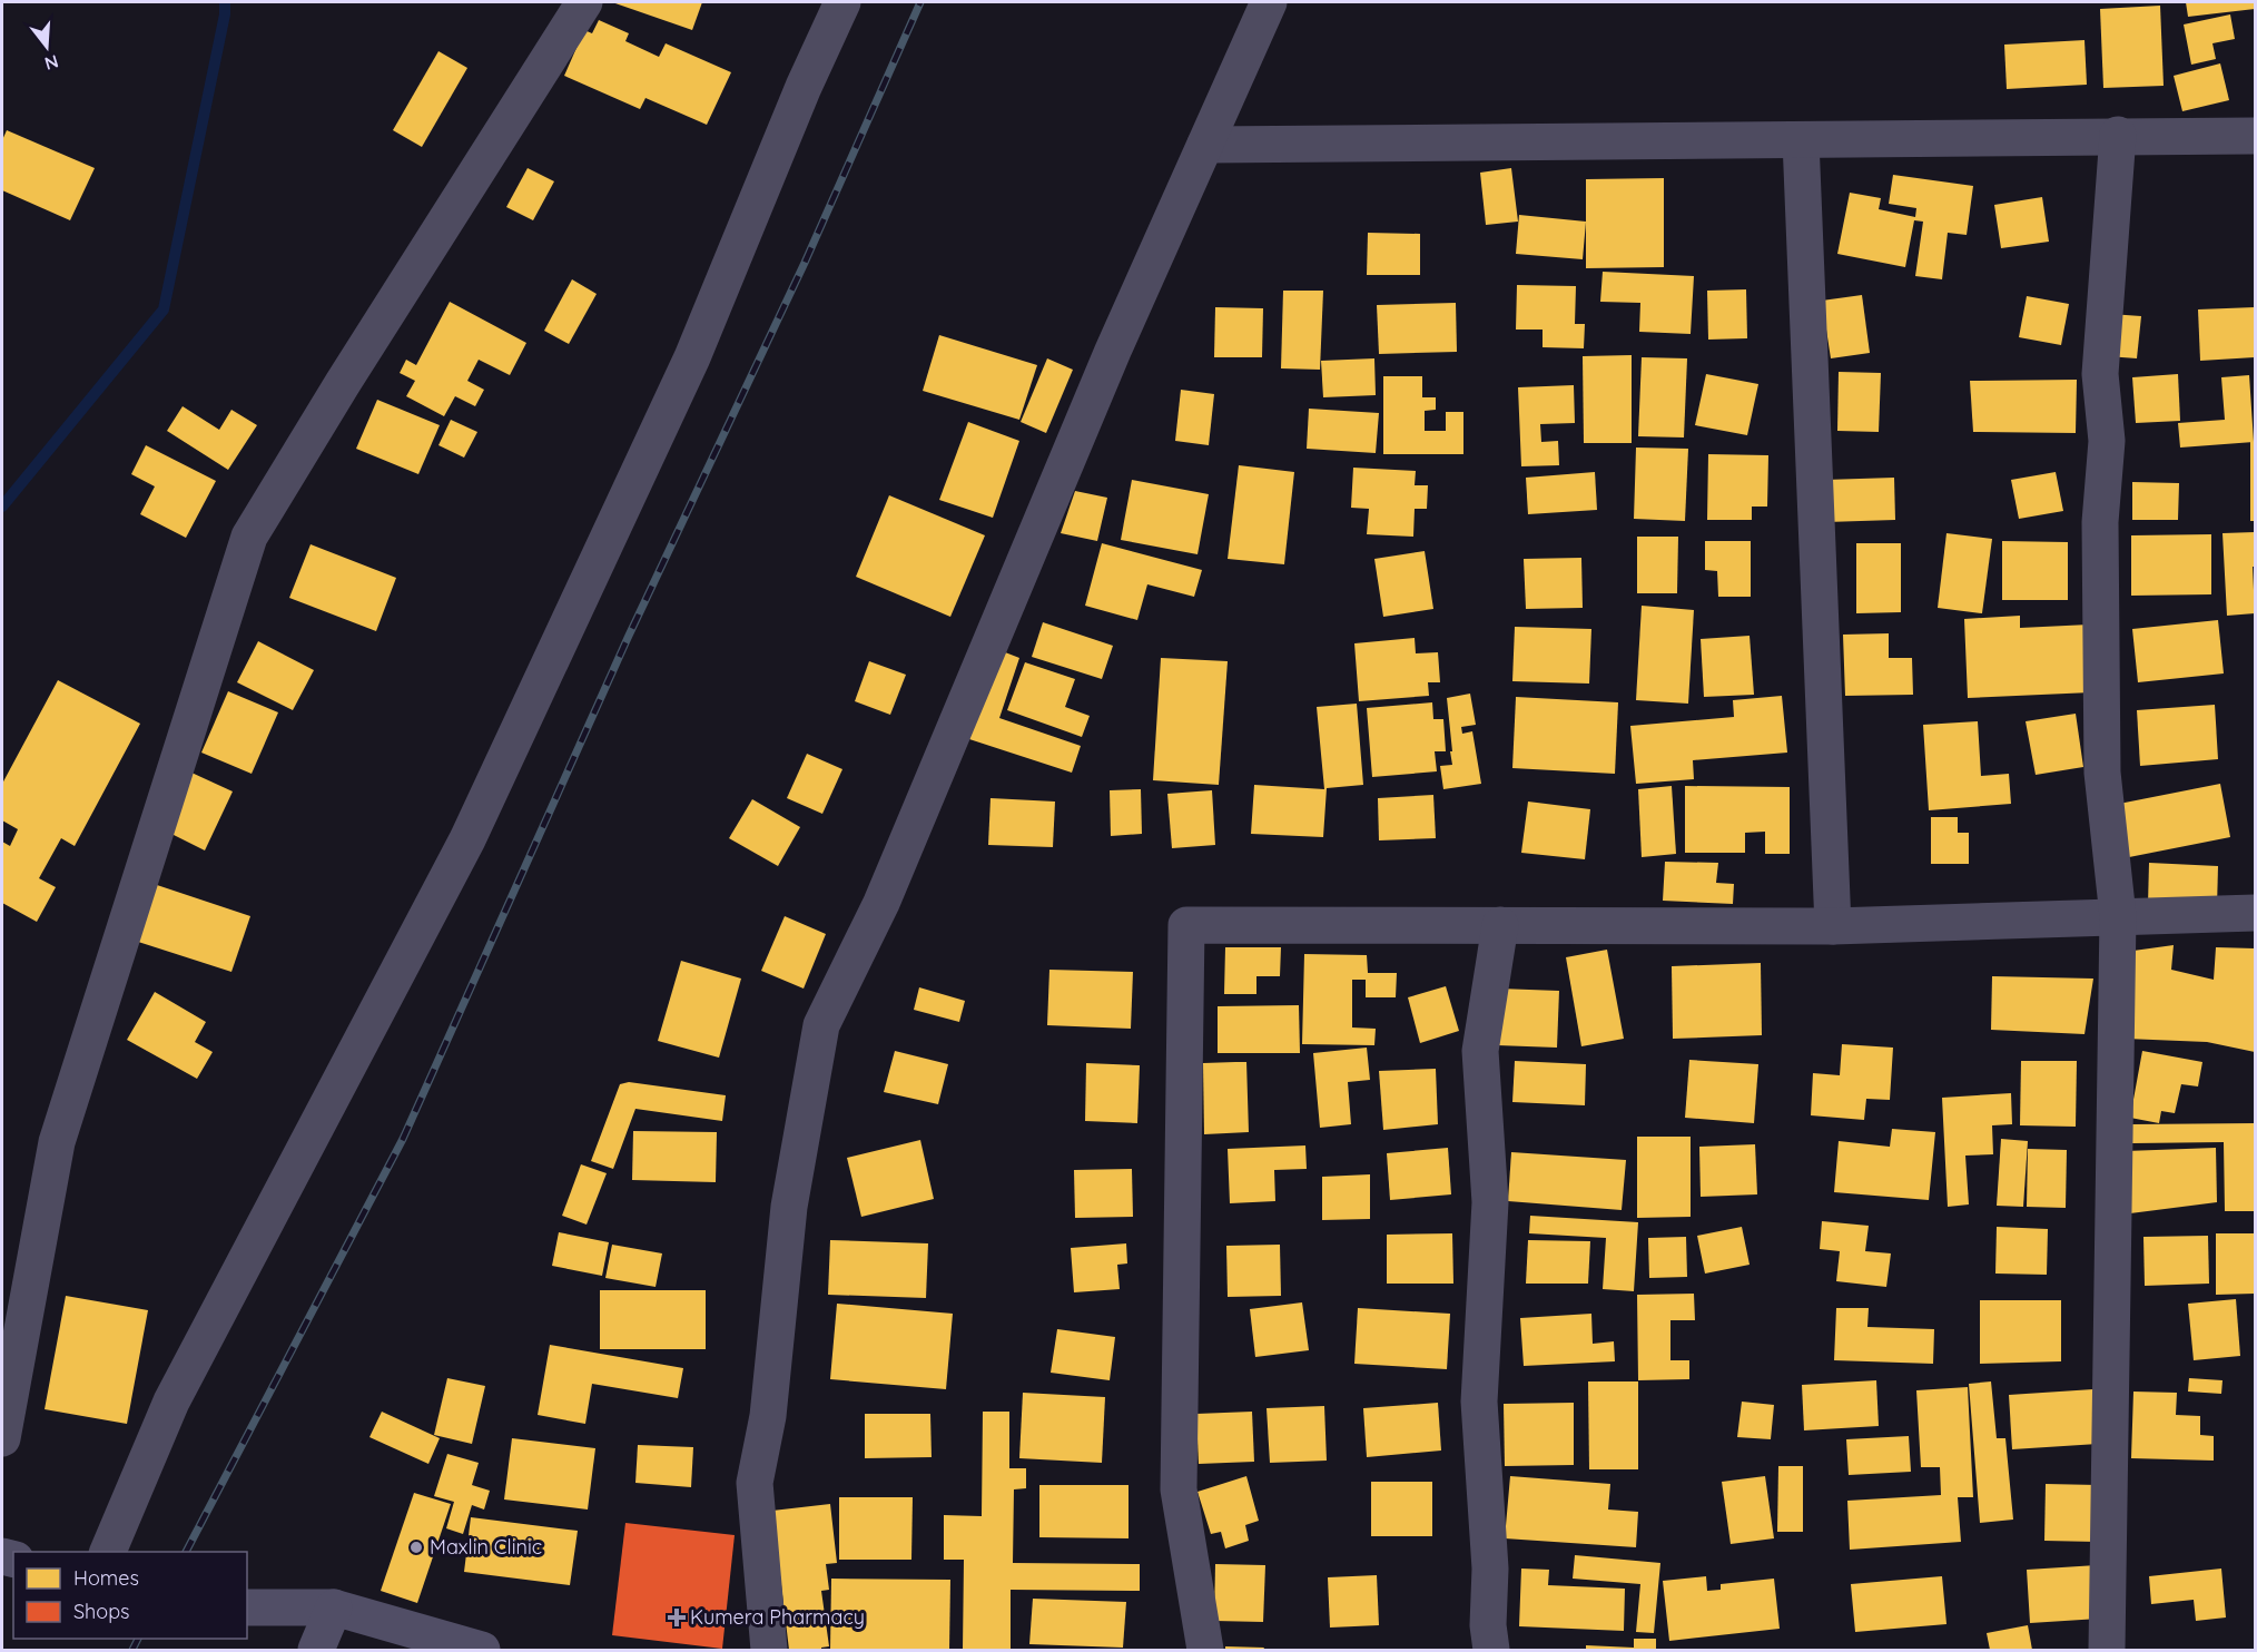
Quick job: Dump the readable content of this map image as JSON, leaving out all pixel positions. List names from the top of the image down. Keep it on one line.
{"places":{"other":["Maxlin Clinic"],"health":["Kumera Pharmacy"]},"legend":["Homes","Shops"],"north":"bottom"}
